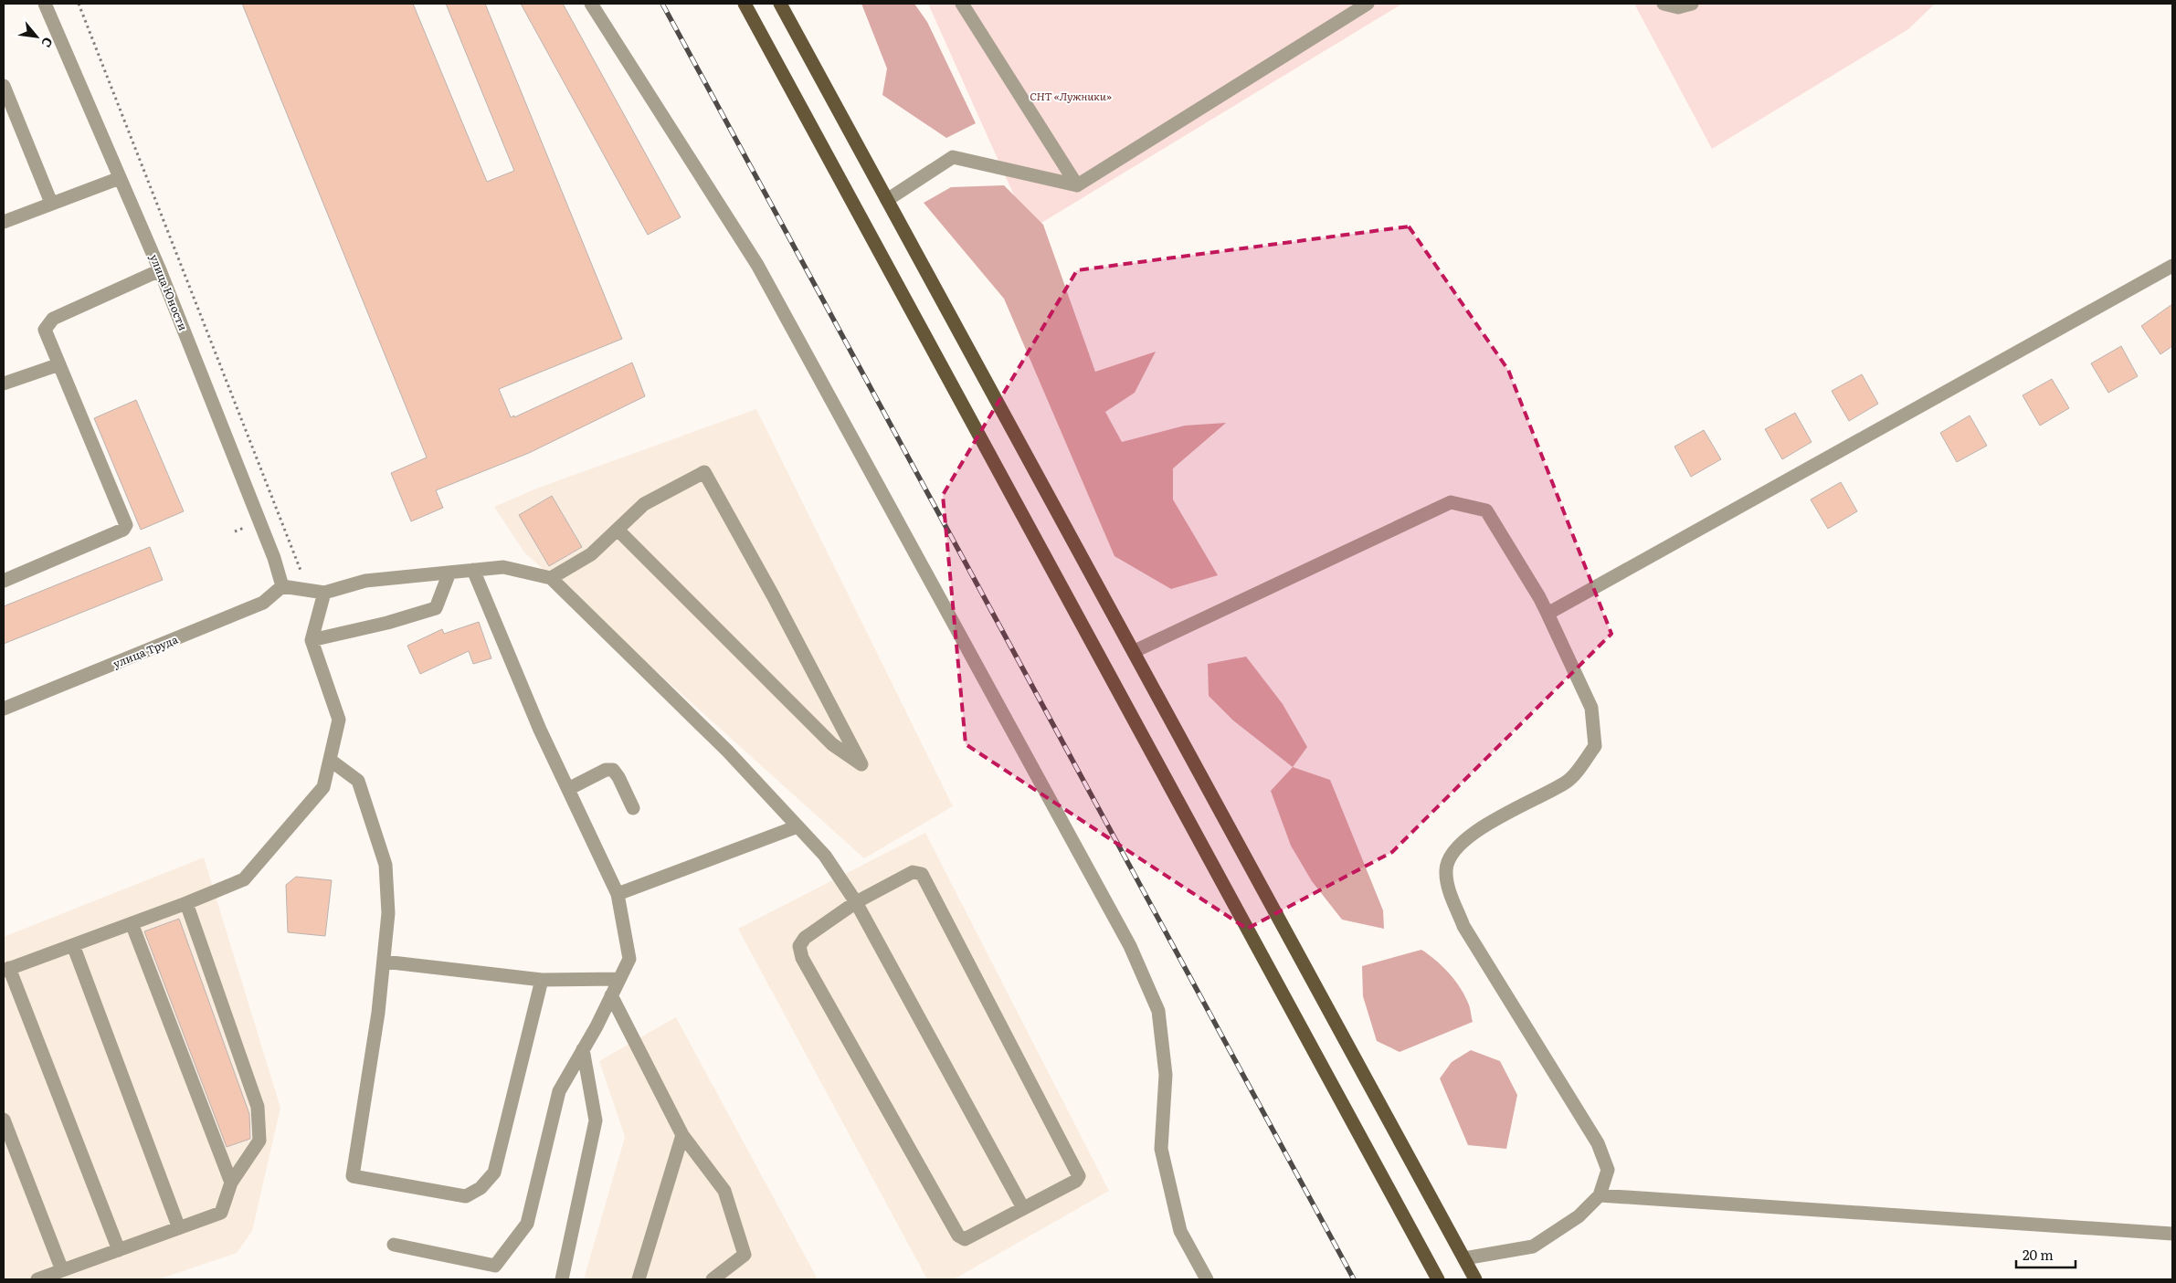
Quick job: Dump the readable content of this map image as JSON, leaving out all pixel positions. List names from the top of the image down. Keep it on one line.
{"streets":{"street":["улица Юности","улица Труда"]},"crossings":[["улица Юности","улица Труда"]],"parks":["СНТ «Лужники»"],"scale_bar":"20 m","north":"bottom right"}
